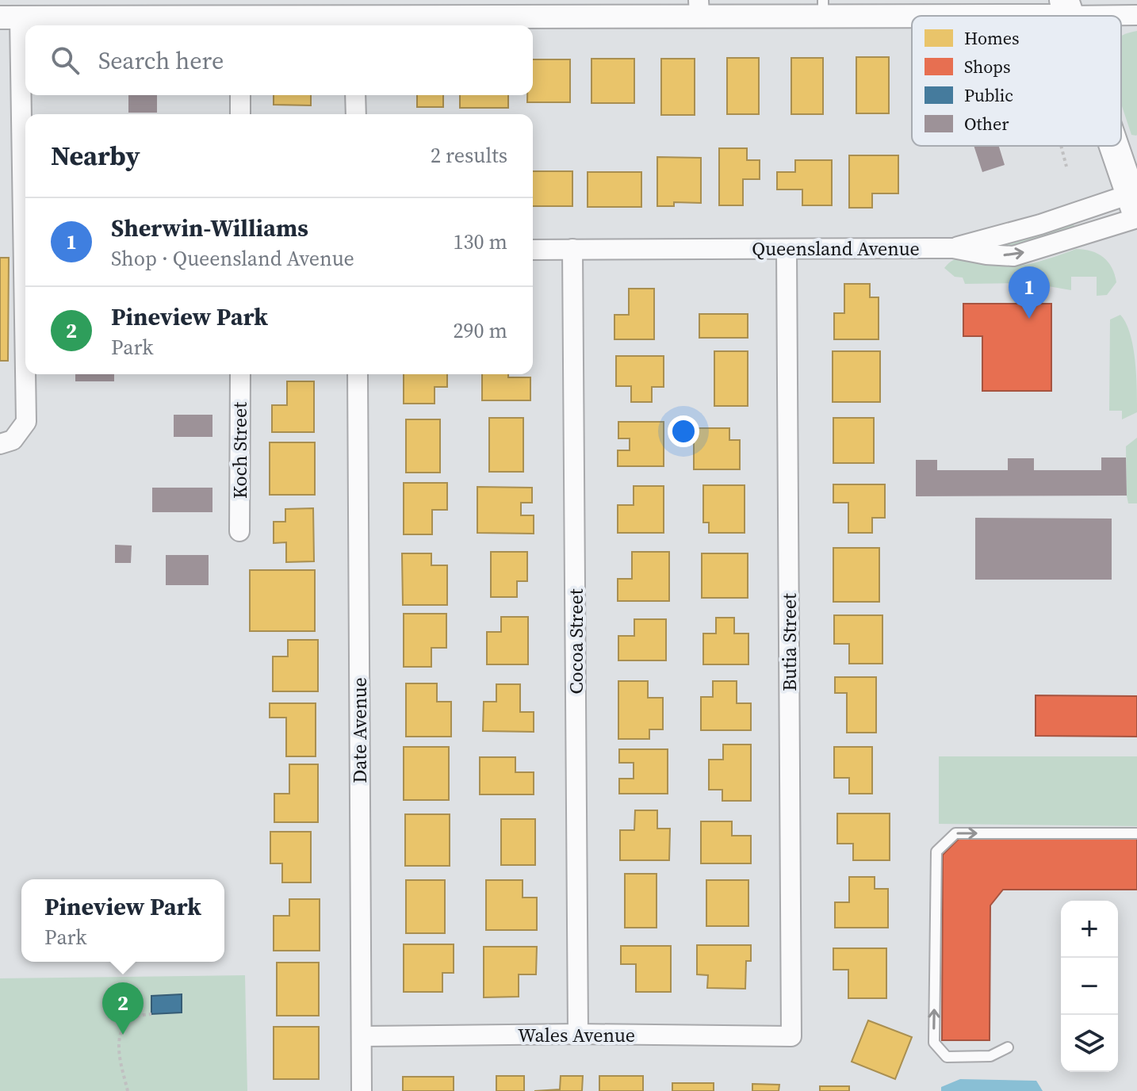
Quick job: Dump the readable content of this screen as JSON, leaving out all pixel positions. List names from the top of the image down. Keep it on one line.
{"streets":{"street":["Queensland Avenue","Koch Street","Cocoa Street","Butia Street","Date Avenue","Wales Avenue"]},"crossings":[["Queensland Avenue","Cocoa Street"],["Queensland Avenue","Butia Street"],["Cocoa Street","Wales Avenue"],["Butia Street","Wales Avenue"],["Date Avenue","Wales Avenue"]],"legend":["Homes","Shops","Public","Other"],"page":{"search":"Search here","heading":["Nearby","2 results"],"list":[{"mark":"1","name":"Sherwin-Williams","note":"Shop · Queensland Avenue","value":"130 m"},{"mark":"2","name":"Pineview Park","note":"Park","value":"290 m"}],"pins":["1","2"],"popup":["Pineview Park","Park"],"map_buttons":["+","−"]}}
